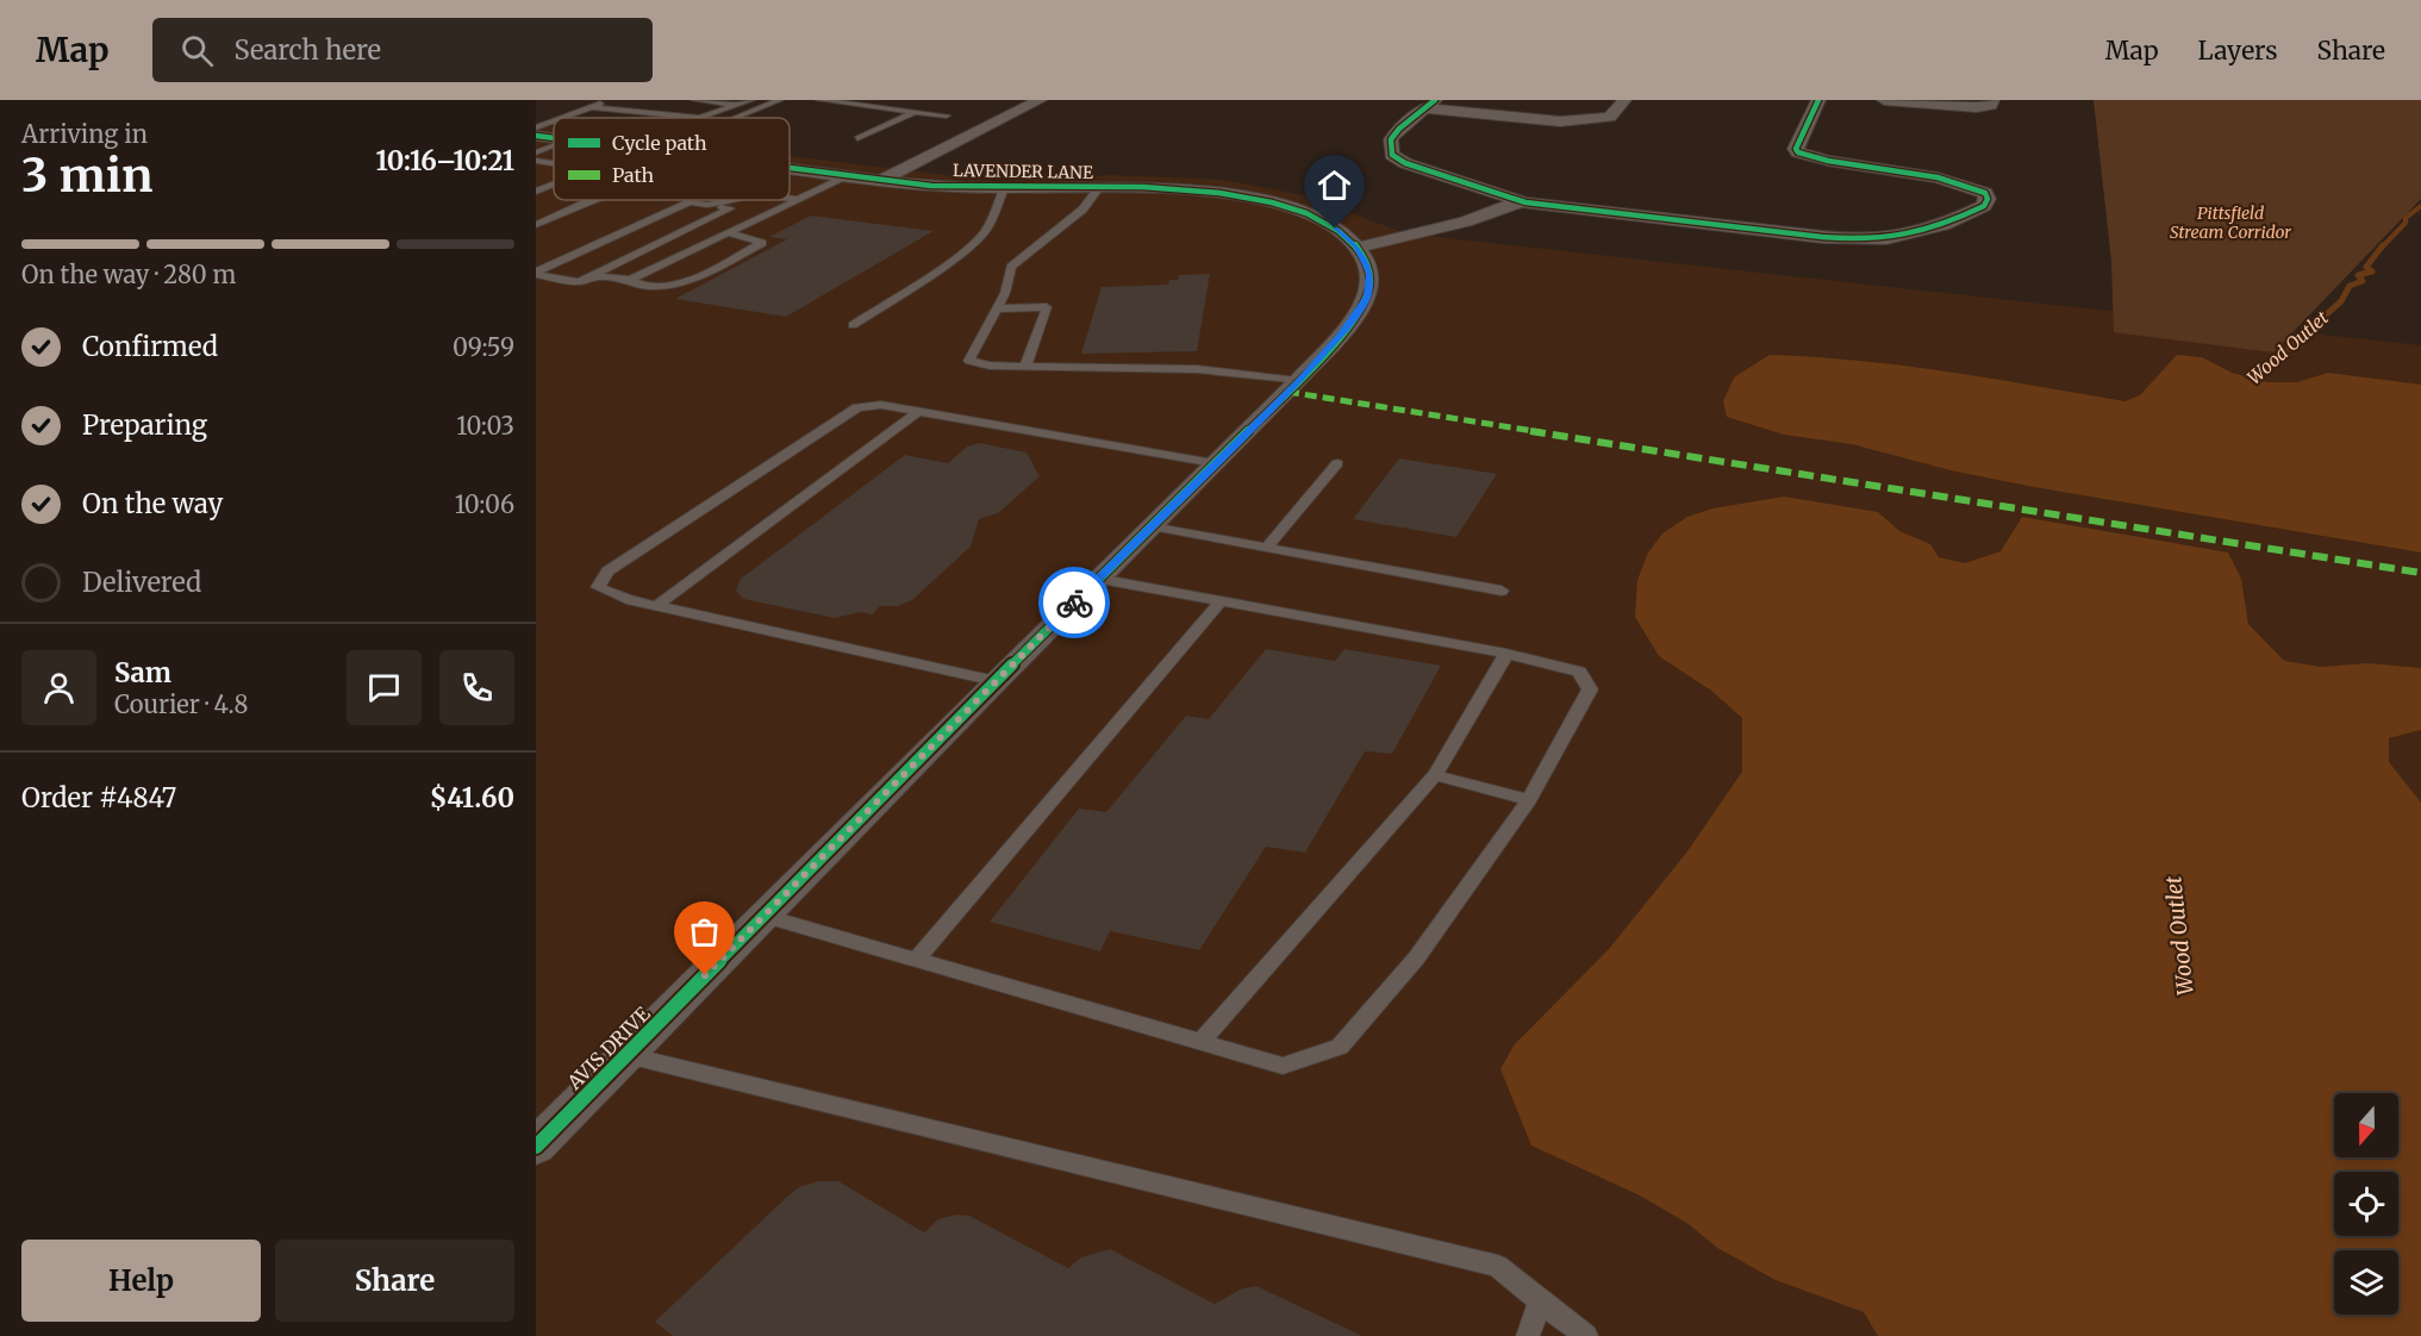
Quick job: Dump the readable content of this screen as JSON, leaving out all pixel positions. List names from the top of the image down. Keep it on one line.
{"streets":{"street":["LAVENDER LANE","AVIS DRIVE"]},"water":["Wood Outlet"],"parks":["Pittsfield Stream Corridor"],"legend":["Cycle path","Path"],"north":"bottom","page":{"header":"Map","search":"Search here","nav":["Map","Layers","Share"],"heading":["3 min","Arriving in","10:16–10:21"],"panel":["Sam","Courier · 4.8","Order #4847","$41.60"],"bar":"On the way · 280 m","list":[["Confirmed","09:59"],["Preparing","10:03"],["On the way","10:06"],"Delivered"],"buttons":["Help","Share"]}}
